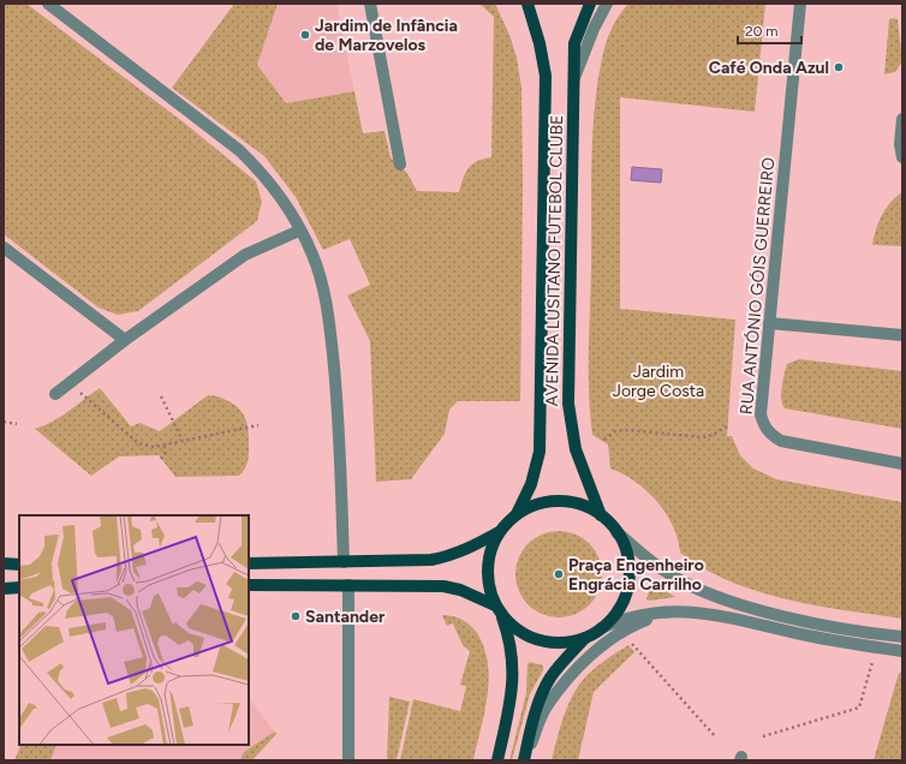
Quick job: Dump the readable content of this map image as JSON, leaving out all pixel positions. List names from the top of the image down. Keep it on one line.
{"streets":{"main road":["AVENIDA LUSITANO FUTEBOL CLUBE"],"street":["RUA ANTÓNIO GÓIS GUERREIRO"]},"parks":["Jardim Jorge Costa"],"places":["Jardim de Infância de Marzovelos","Café Onda Azul","Praça Engenheiro Engrácia Carrilho","Santander"],"scale_bar":"20 m"}
